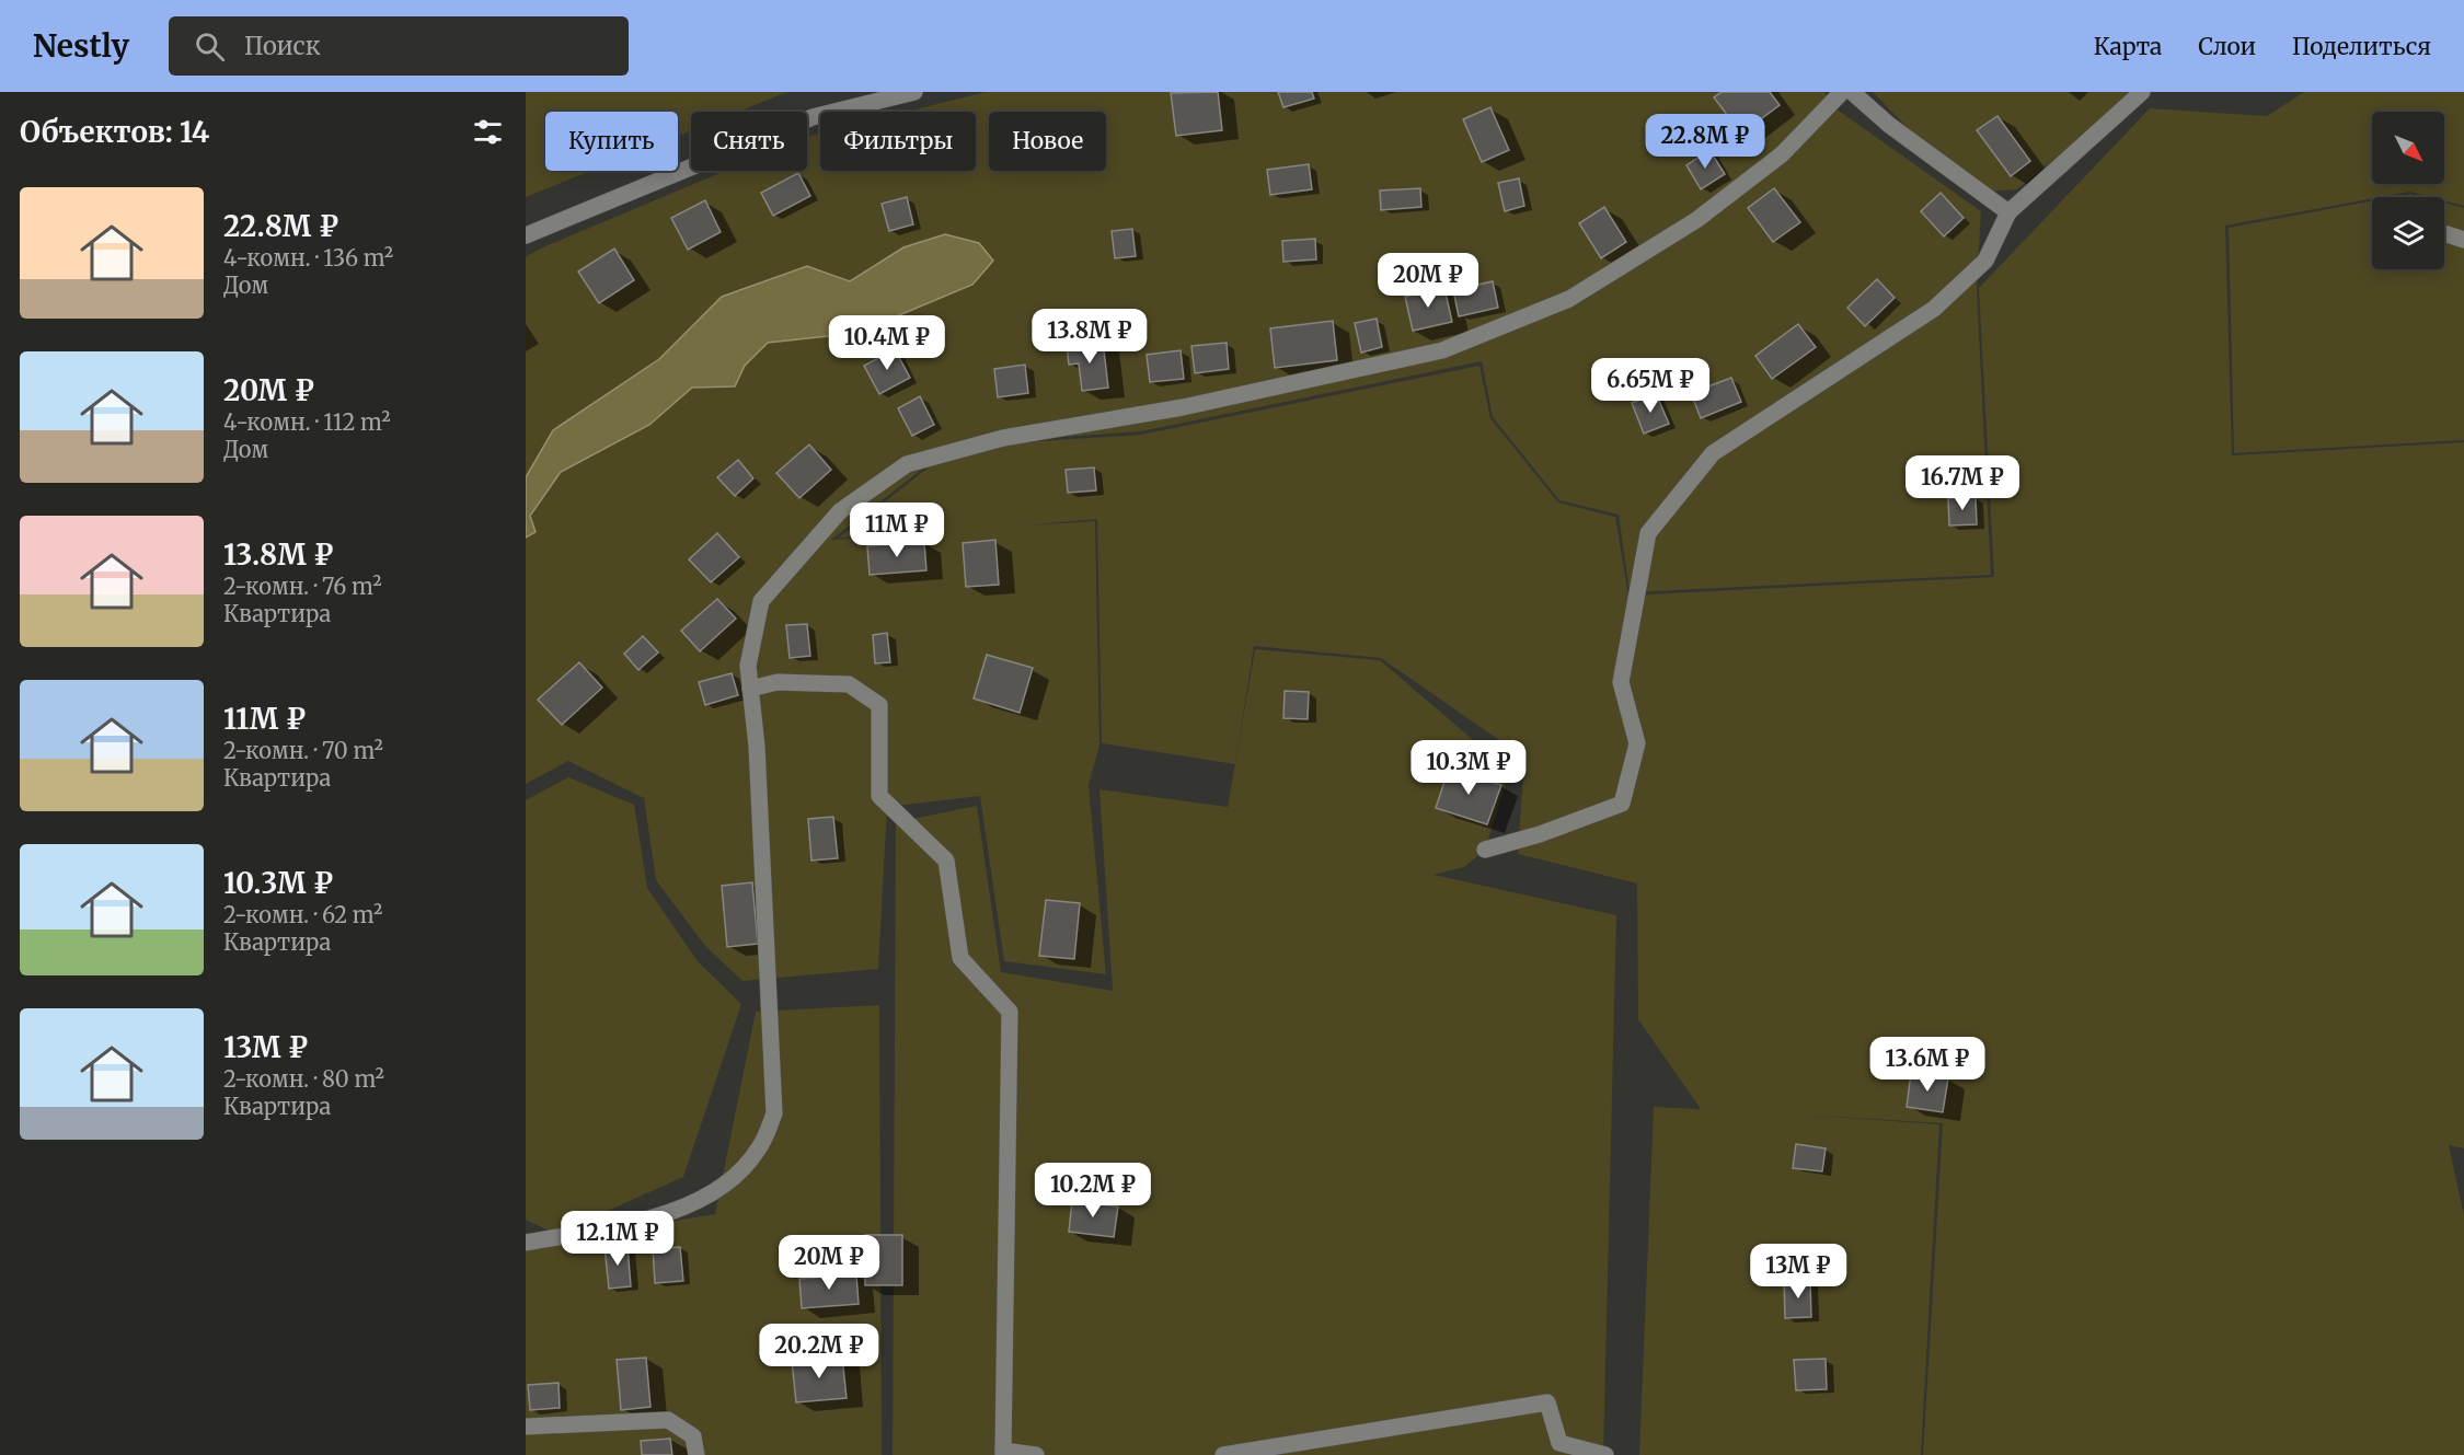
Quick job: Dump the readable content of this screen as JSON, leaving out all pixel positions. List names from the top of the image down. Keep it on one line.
{"north":"bottom right","page":{"header":"Nestly","search":"Поиск","nav":["Карта","Слои","Поделиться"],"heading":"Объектов: 14","chip":["Купить","Снять","Фильтры","Новое"],"price":["22.8M ₽","20M ₽","13.8M ₽","10.4M ₽","6.65M ₽","16.7M ₽","11M ₽","10.3M ₽","13.6M ₽","10.2M ₽","12.1M ₽","20M ₽","13M ₽","20.2M ₽"],"list":[{"name":"22.8M ₽","note":"4-комн. · 136 m² · Дом"},{"name":"20M ₽","note":"4-комн. · 112 m² · Дом"},{"name":"13.8M ₽","note":"2-комн. · 76 m² · Квартира"},{"name":"11M ₽","note":"2-комн. · 70 m² · Квартира"},{"name":"10.3M ₽","note":"2-комн. · 62 m² · Квартира"},{"name":"13M ₽","note":"2-комн. · 80 m² · Квартира"}]}}
